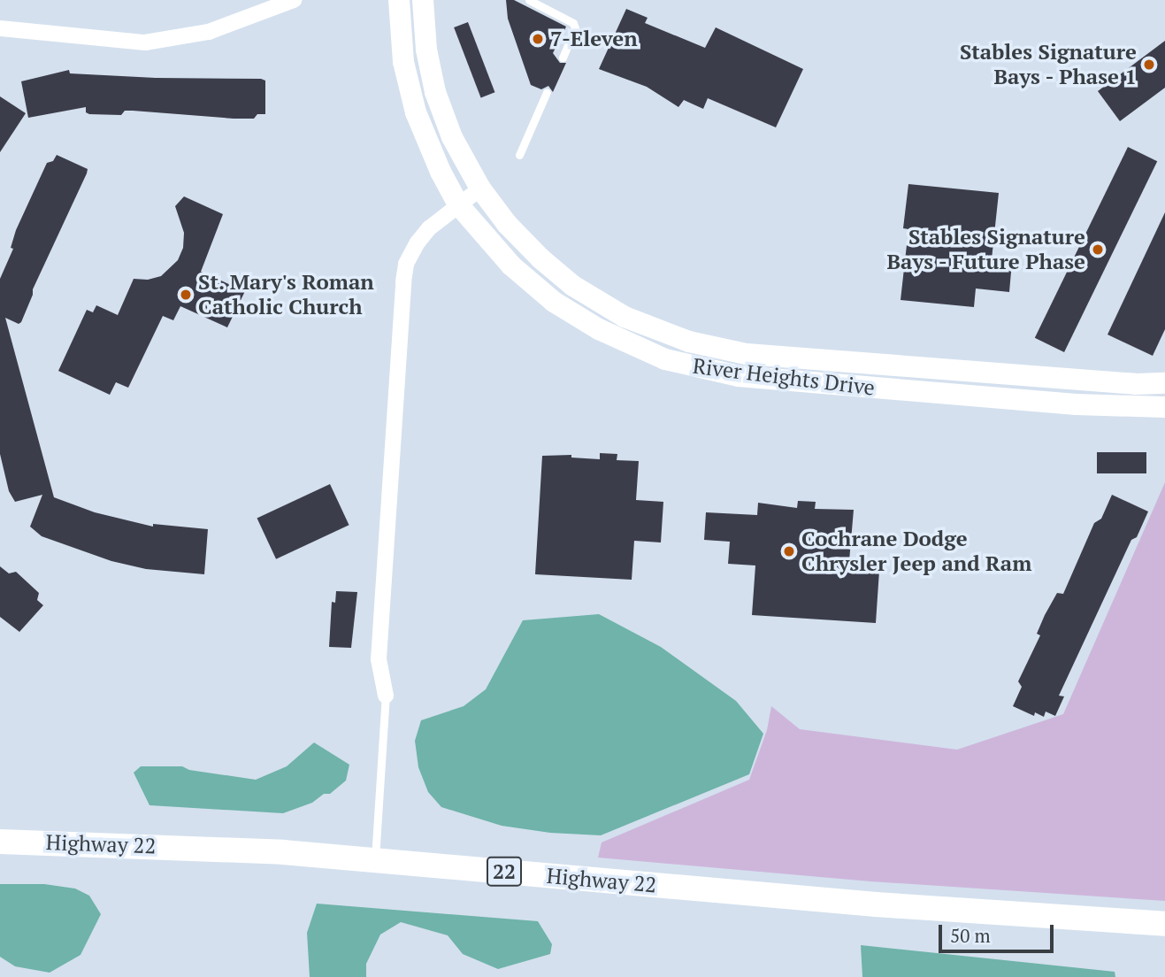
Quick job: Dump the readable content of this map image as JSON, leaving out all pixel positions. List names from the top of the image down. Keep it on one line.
{"streets":{"main road":["Highway 22","22"],"street":["River Heights Drive"]},"places":["7-Eleven","Stables Signature Bays - Phase 1","Stables Signature Bays - Future Phase","St. Mary's Roman Catholic Church","Cochrane Dodge Chrysler Jeep and Ram"],"scale_bar":"50 m"}
